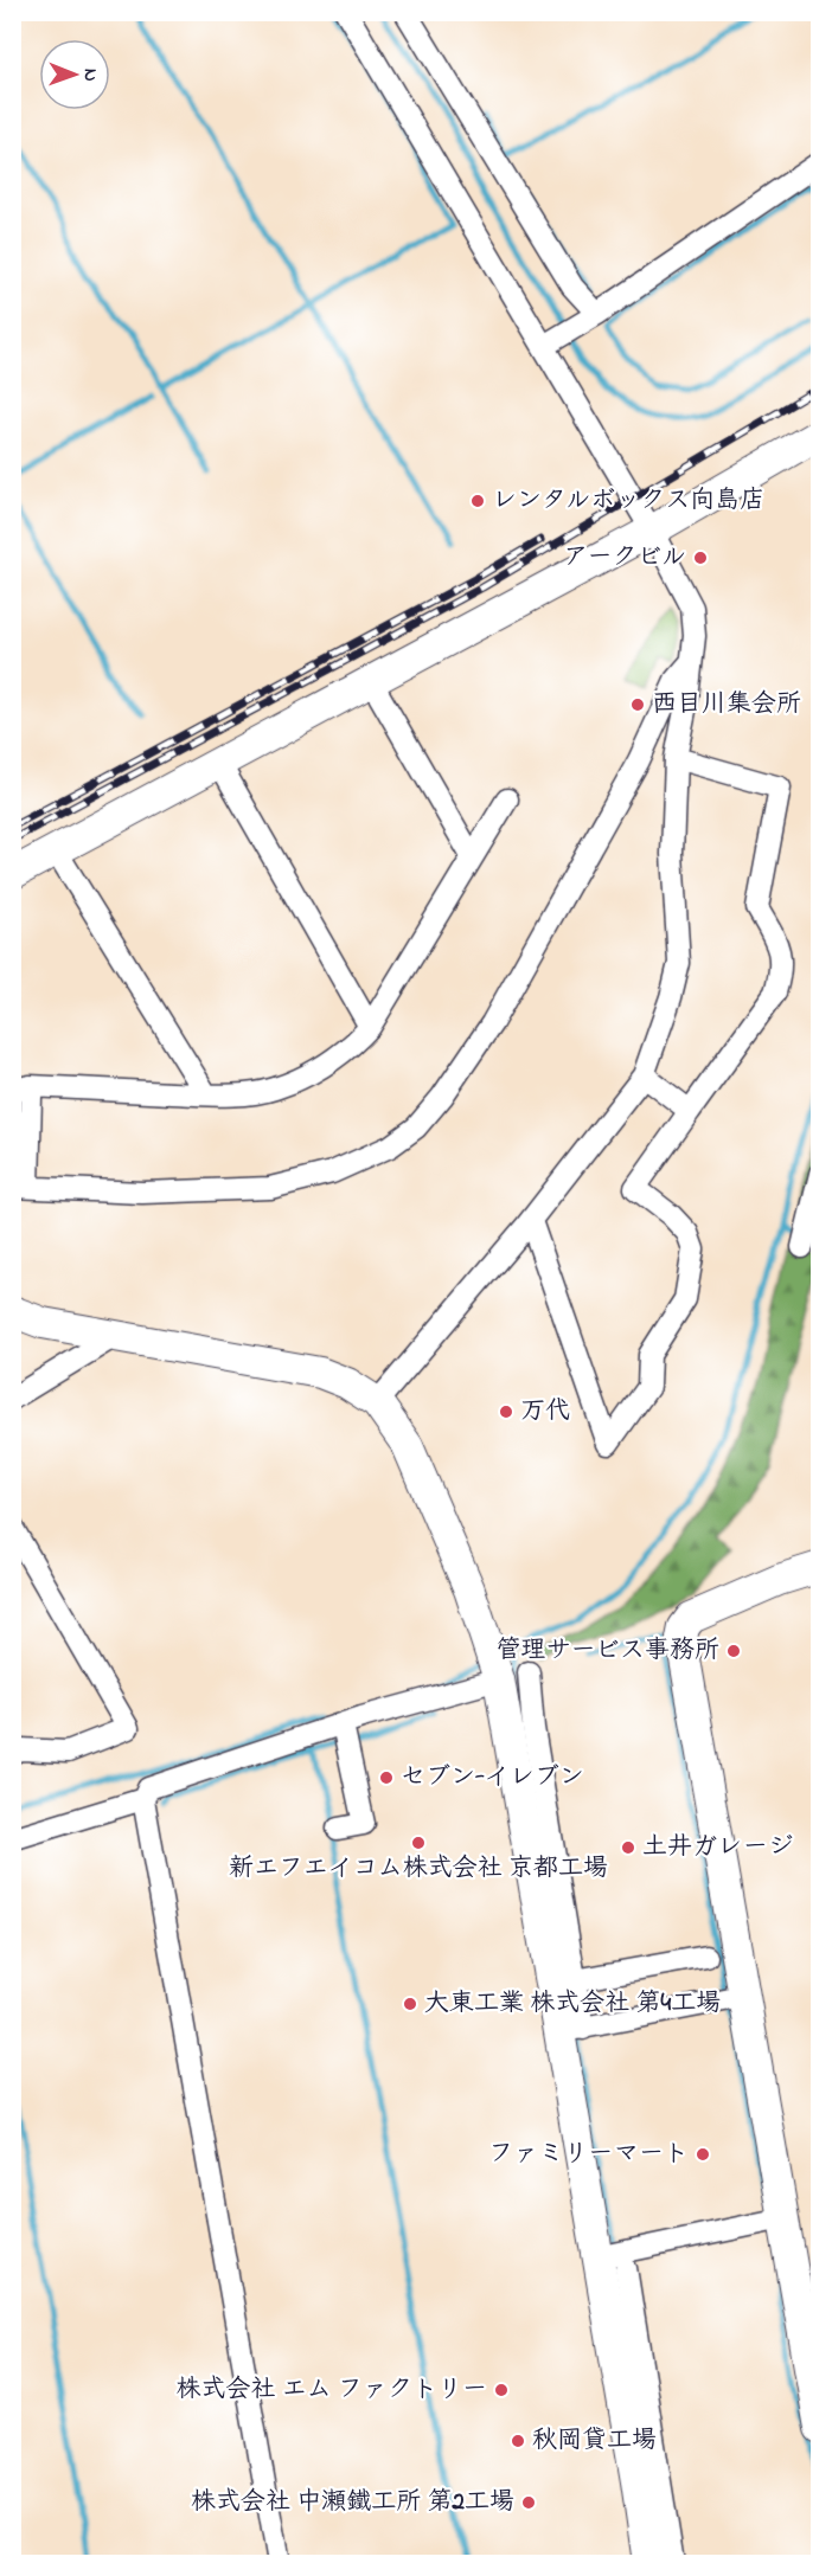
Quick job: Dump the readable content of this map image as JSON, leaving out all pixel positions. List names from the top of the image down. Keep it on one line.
{"places":["レンタルボックス向島店","アークビル","西目川集会所","万代","管理サービス事務所","セブン-イレブン","新エフエイコム株式会社 京都工場","土井ガレージ","大東工業 株式会社 第4工場","ファミリーマート","株式会社 エム ファクトリー","秋岡貸工場","株式会社 中瀬鐵工所 第2工場"],"north":"right"}
